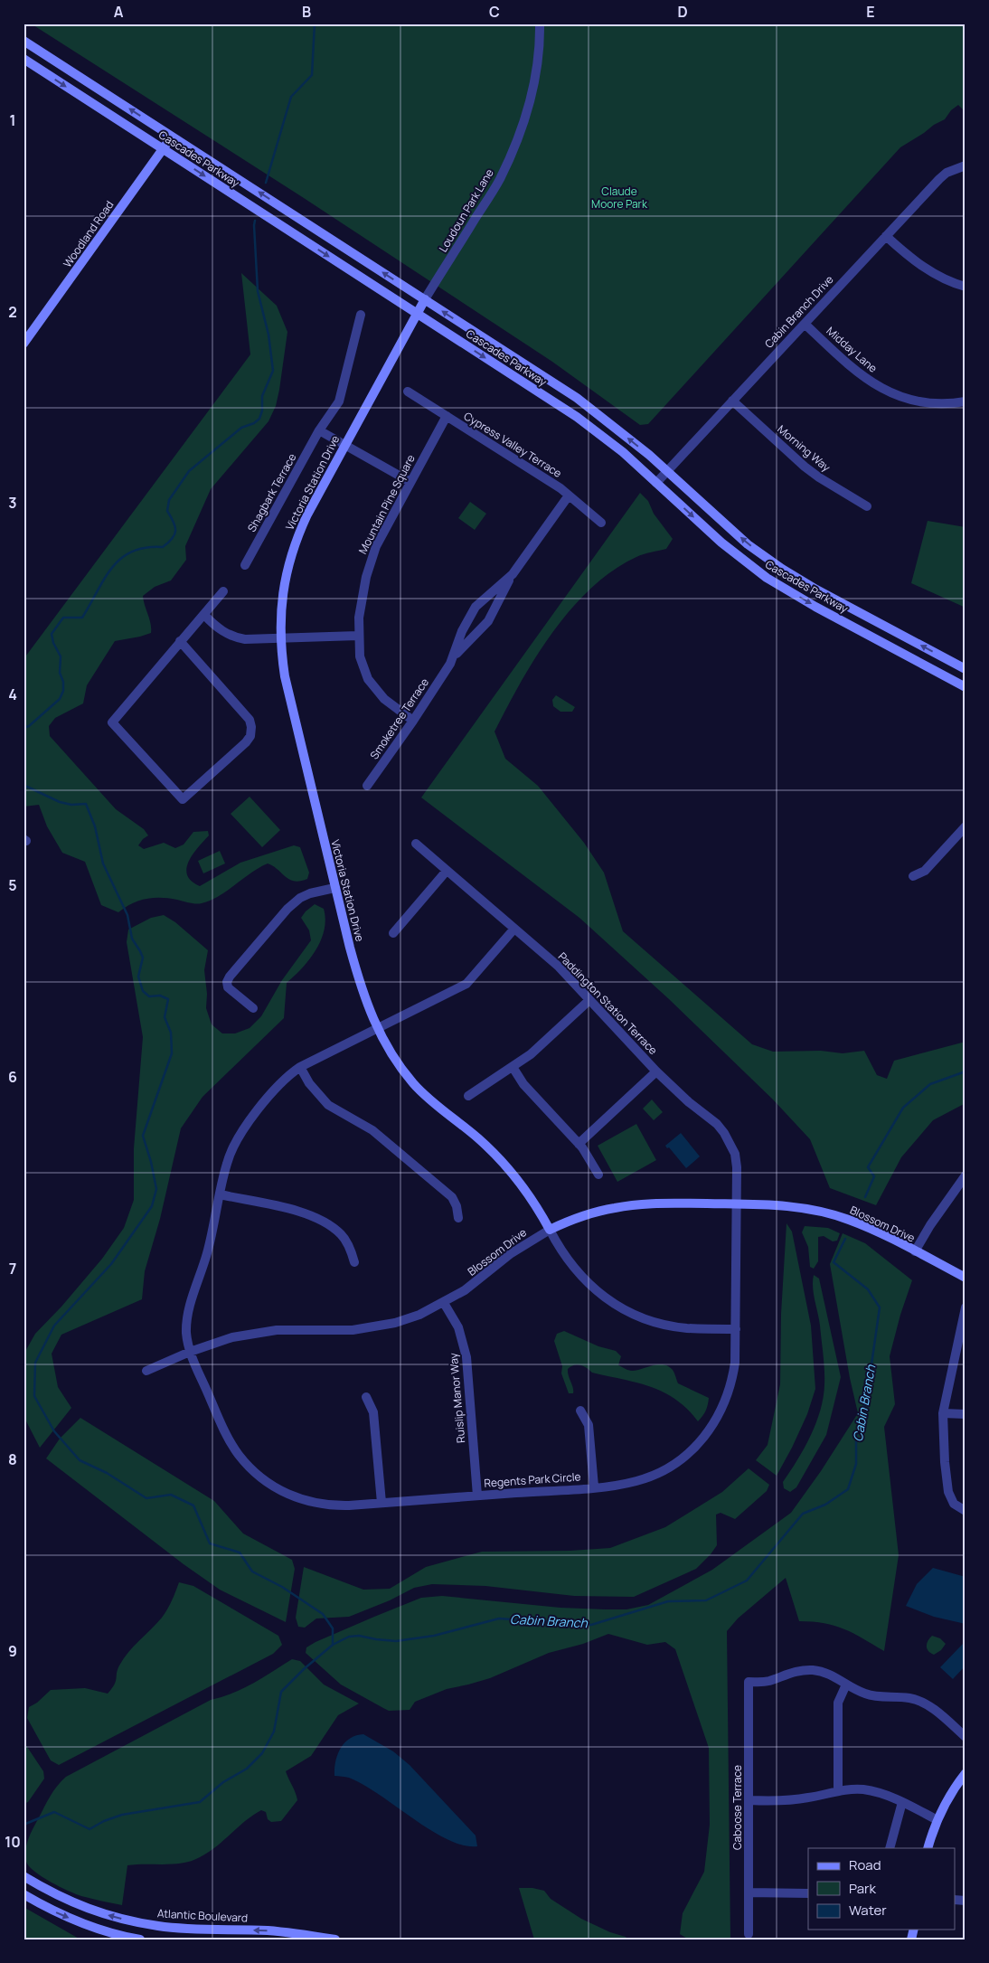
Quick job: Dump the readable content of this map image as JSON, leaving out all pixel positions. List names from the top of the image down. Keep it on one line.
{"streets":{"main road":["Cascades Parkway","Woodland Road","Victoria Station Drive","Blossom Drive","Atlantic Boulevard"],"street":["Loudoun Park Lane","Cabin Branch Drive","Midday Lane","Cypress Valley Terrace","Morning Way","Shagbark Terrace","Mountain Pine Square","Smoketree Terrace","Paddington Station Terrace","Ruislip Manor Way","Regents Park Circle","Caboose Terrace"]},"crossings":[["Cascades Parkway","Loudoun Park Lane"],["Cascades Parkway","Woodland Road"],["Cascades Parkway","Cabin Branch Drive"],["Cascades Parkway","Victoria Station Drive"],["Loudoun Park Lane","Victoria Station Drive"],["Cabin Branch Drive","Midday Lane"],["Cabin Branch Drive","Morning Way"],["Cypress Valley Terrace","Mountain Pine Square"],["Cypress Valley Terrace","Smoketree Terrace"],["Victoria Station Drive","Blossom Drive"],["Victoria Station Drive","Regents Park Circle"],["Mountain Pine Square","Smoketree Terrace"],["Paddington Station Terrace","Blossom Drive"],["Paddington Station Terrace","Regents Park Circle"],["Blossom Drive","Ruislip Manor Way"],["Blossom Drive","Regents Park Circle"],["Ruislip Manor Way","Regents Park Circle"]],"water":["Cabin Branch"],"parks":["Claude Moore Park"],"legend":["Road","Park","Water"],"grid":{"columns":["A","B","C","D","E"],"rows":["1","2","3","4","5","6","7","8","9","10"]}}
